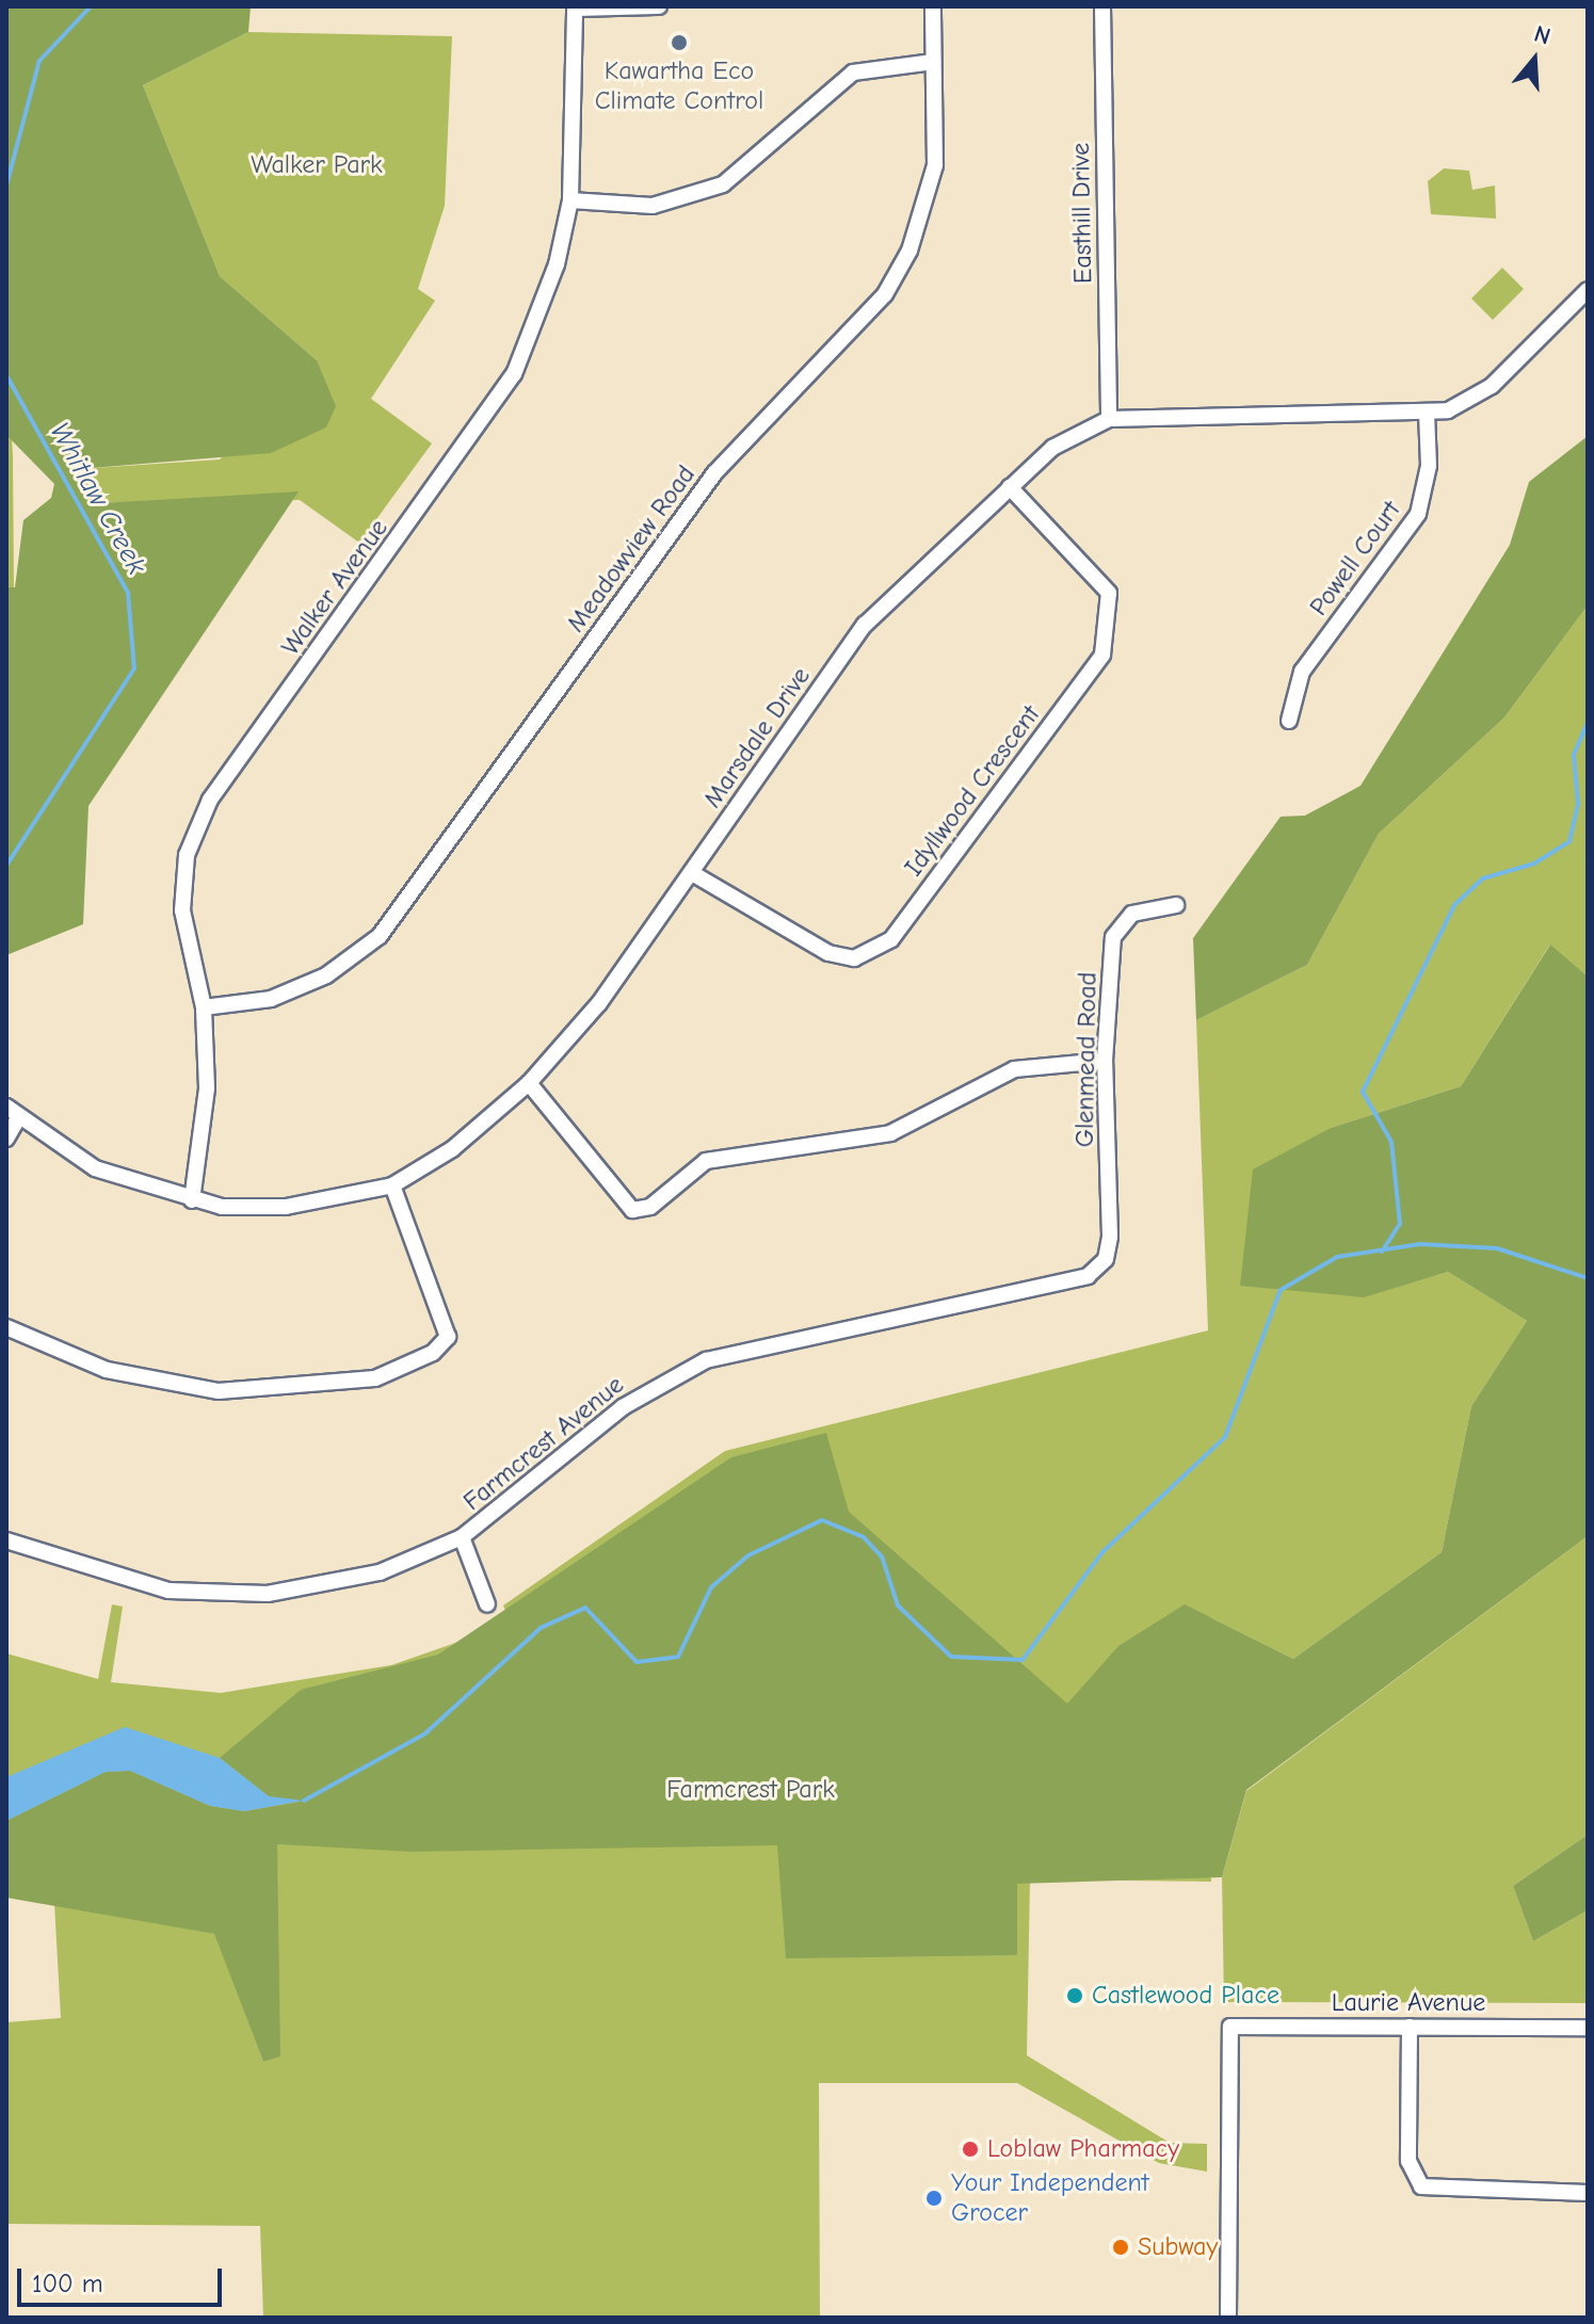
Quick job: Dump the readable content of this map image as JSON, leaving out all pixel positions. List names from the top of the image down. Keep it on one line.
{"streets":{"street":["Easthill Drive","Meadowview Road","Powell Court","Walker Avenue","Marsdale Drive","Idyllwood Crescent","Glenmead Road","Farmcrest Avenue","Laurie Avenue"]},"crossings":[["Easthill Drive","Marsdale Drive"],["Meadowview Road","Walker Avenue"],["Powell Court","Marsdale Drive"],["Walker Avenue","Marsdale Drive"],["Marsdale Drive","Idyllwood Crescent"],["Glenmead Road","Farmcrest Avenue"]],"water":["Whitlaw Creek"],"parks":["Walker Park","Farmcrest Park"],"places":["Kawartha Eco Climate Control","Castlewood Place","Loblaw Pharmacy","Your Independent Grocer","Subway"],"scale_bar":"100 m","north":"top"}
